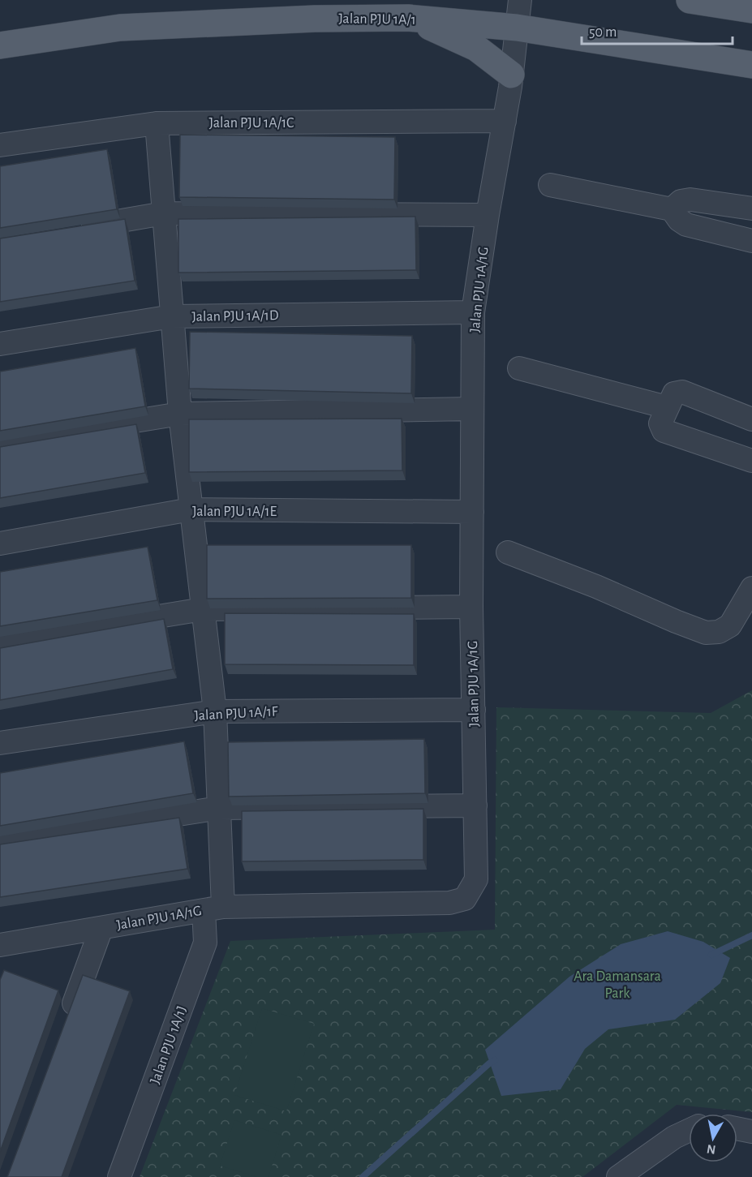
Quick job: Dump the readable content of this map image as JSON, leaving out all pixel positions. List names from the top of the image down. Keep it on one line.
{"streets":{"main road":["Jalan PJU 1A/1"],"street":["Jalan PJU 1A/1C","Jalan PJU 1A/1G","Jalan PJU 1A/1D","Jalan PJU 1A/1E","Jalan PJU 1A/1F","Jalan PJU 1A/1J"]},"crossings":[["Jalan PJU 1A/1","Jalan PJU 1A/1G"],["Jalan PJU 1A/1C","Jalan PJU 1A/1G"],["Jalan PJU 1A/1C","Jalan PJU 1A/1J"],["Jalan PJU 1A/1G","Jalan PJU 1A/1D"],["Jalan PJU 1A/1G","Jalan PJU 1A/1E"],["Jalan PJU 1A/1G","Jalan PJU 1A/1F"],["Jalan PJU 1A/1G","Jalan PJU 1A/1J"],["Jalan PJU 1A/1D","Jalan PJU 1A/1J"],["Jalan PJU 1A/1E","Jalan PJU 1A/1J"],["Jalan PJU 1A/1F","Jalan PJU 1A/1J"]],"parks":["Ara Damansara Park"],"scale_bar":"50 m","north":"bottom"}
